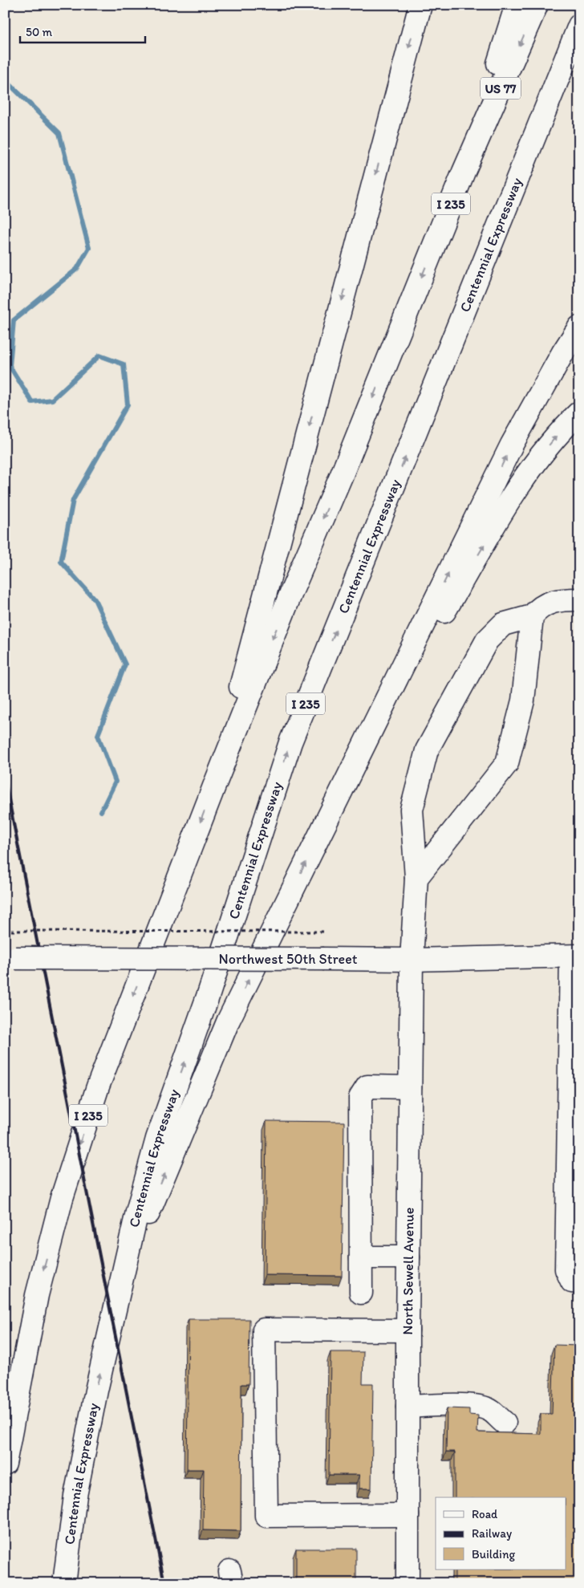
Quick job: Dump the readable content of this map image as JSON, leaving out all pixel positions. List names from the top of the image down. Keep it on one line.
{"streets":{"main road":["US 77","I 235","Centennial Expressway","Northwest 50th Street","North Sewell Avenue"]},"crossings":[["US 77","I 235"],["Northwest 50th Street","North Sewell Avenue"]],"legend":["Road","Railway","Building"],"scale_bar":"50 m"}
